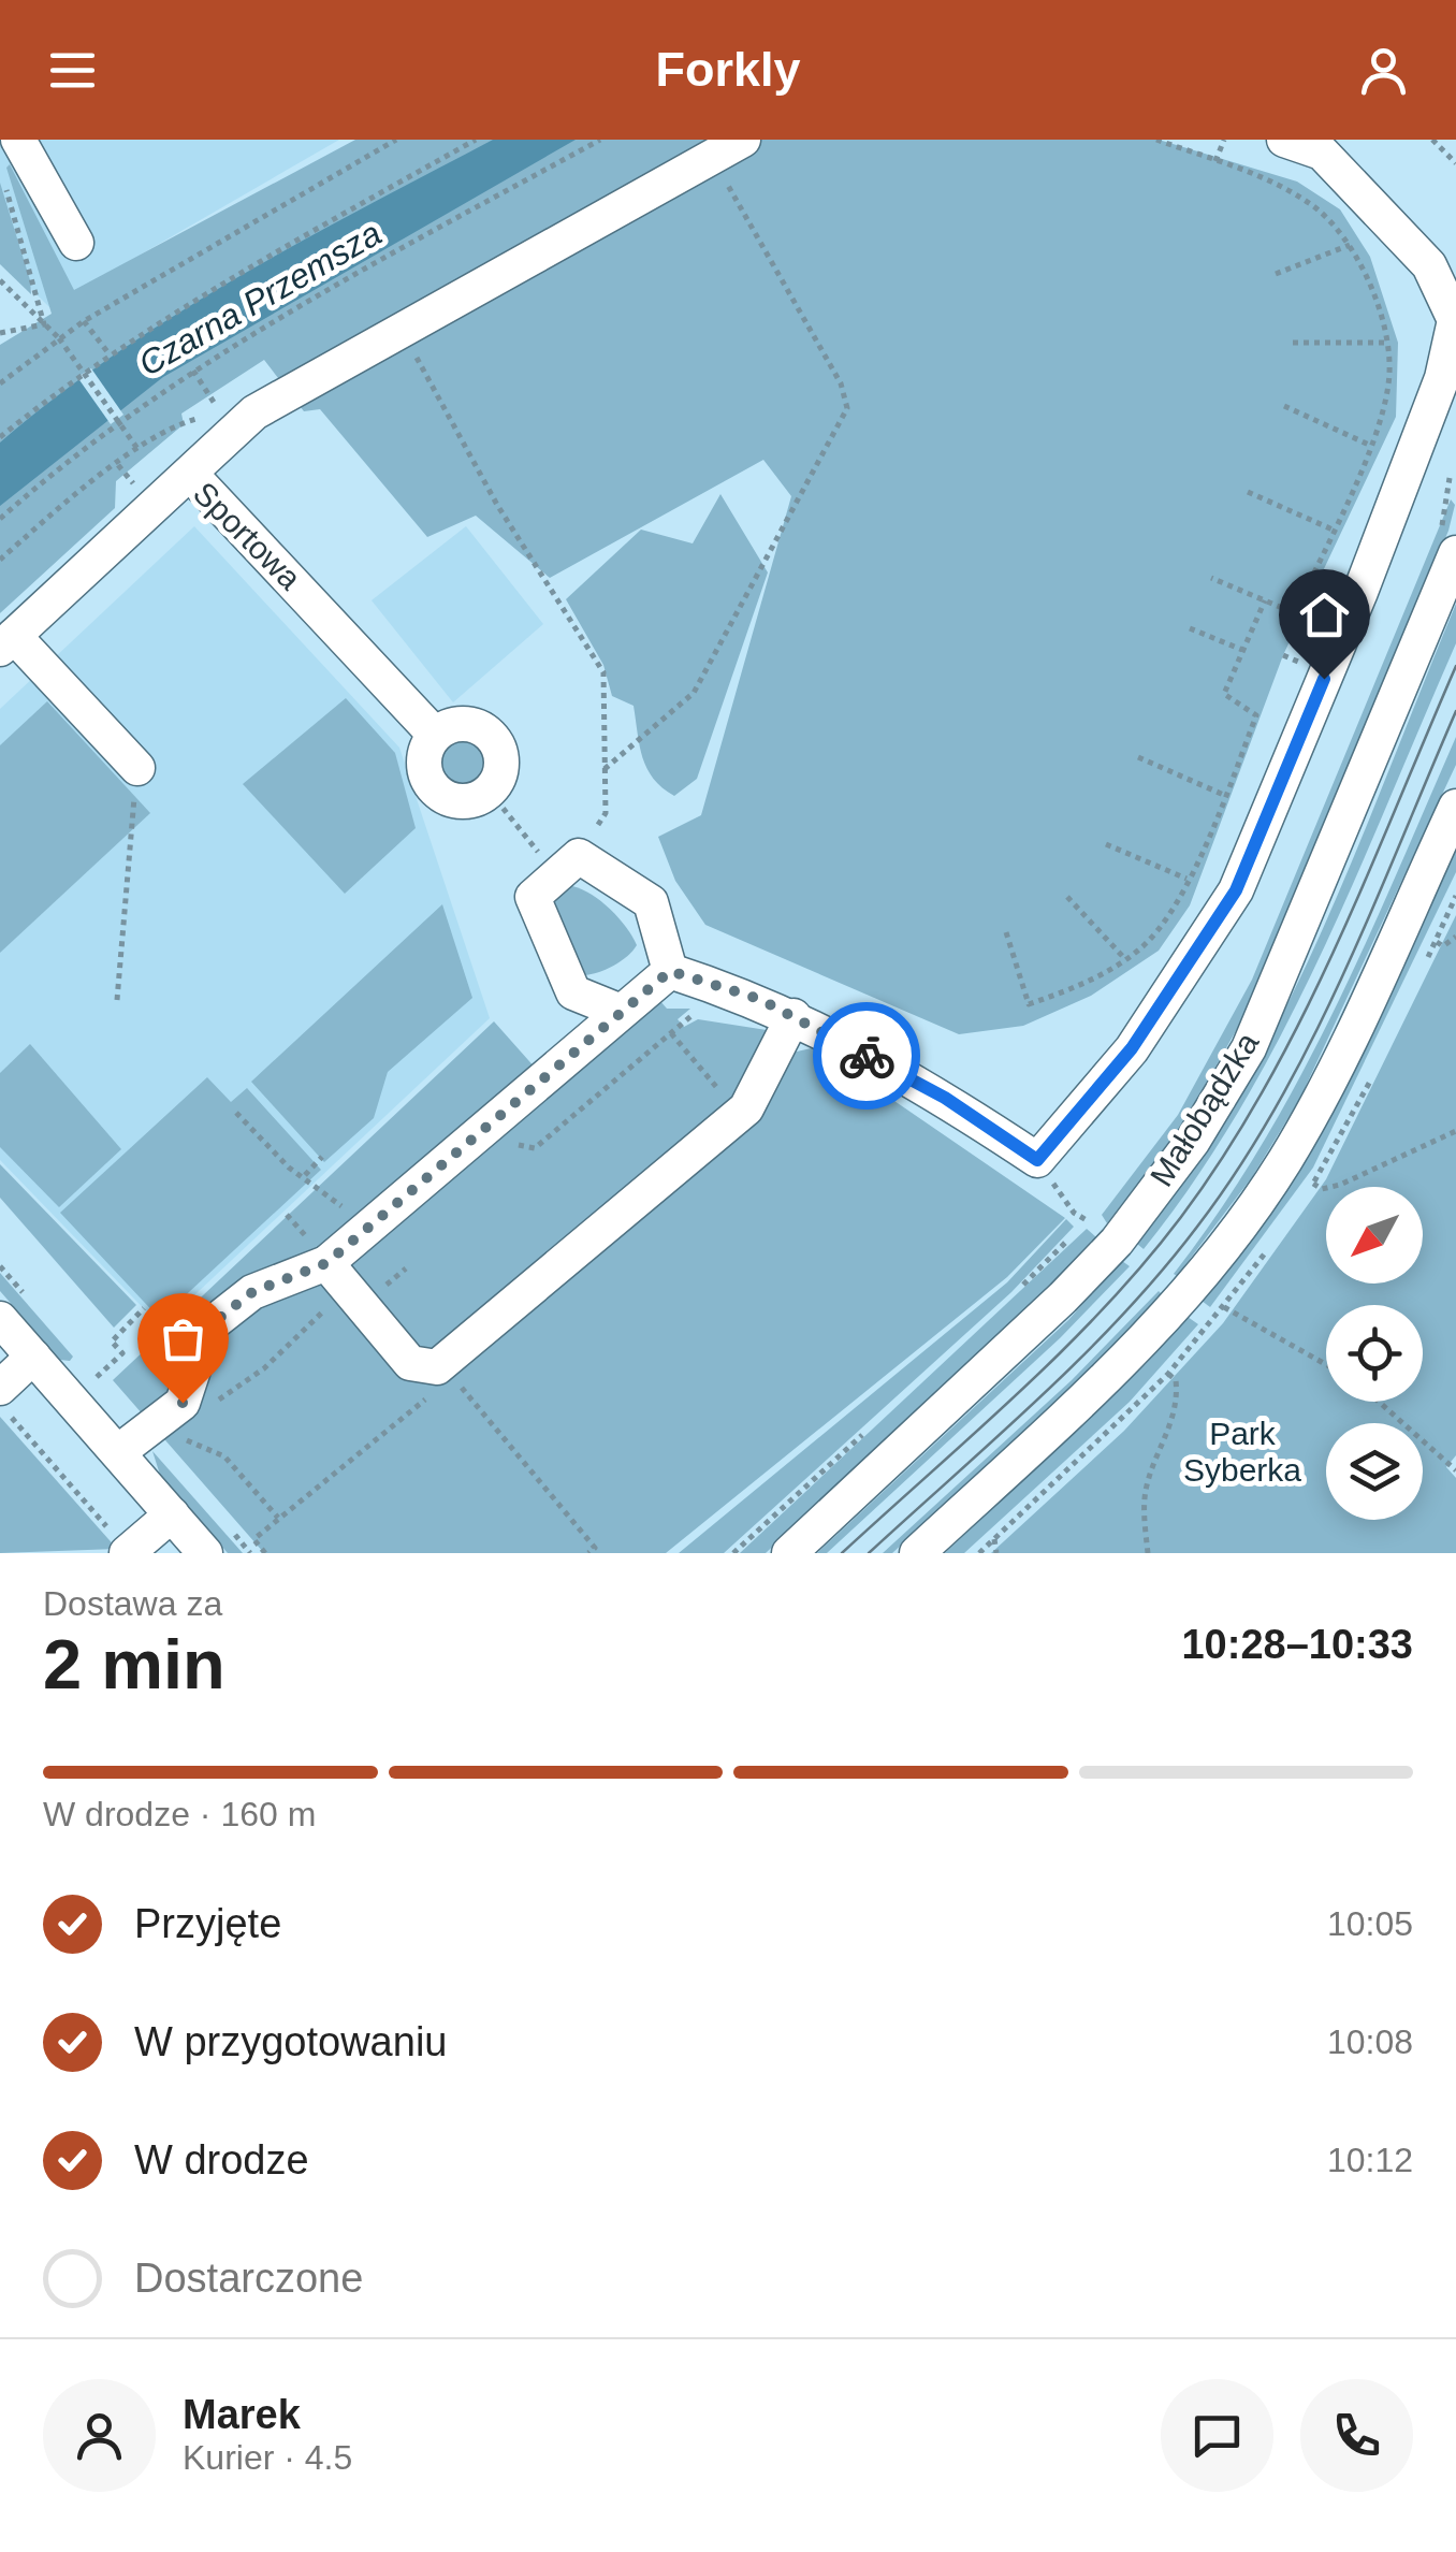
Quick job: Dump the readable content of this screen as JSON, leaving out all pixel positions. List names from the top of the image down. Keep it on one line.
{"streets":{"street":["Sportowa","Małobądzka"]},"water":["Czarna Przemsza"],"parks":["Park Syberka"],"north":"bottom left","page":{"header":"Forkly","heading":["2 min","Dostawa za","10:28–10:33"],"panel":["Marek","Kurier · 4.5"],"bar":"W drodze · 160 m","list":[["Przyjęte","10:05"],["W przygotowaniu","10:08"],["W drodze","10:12"],"Dostarczone"]}}
